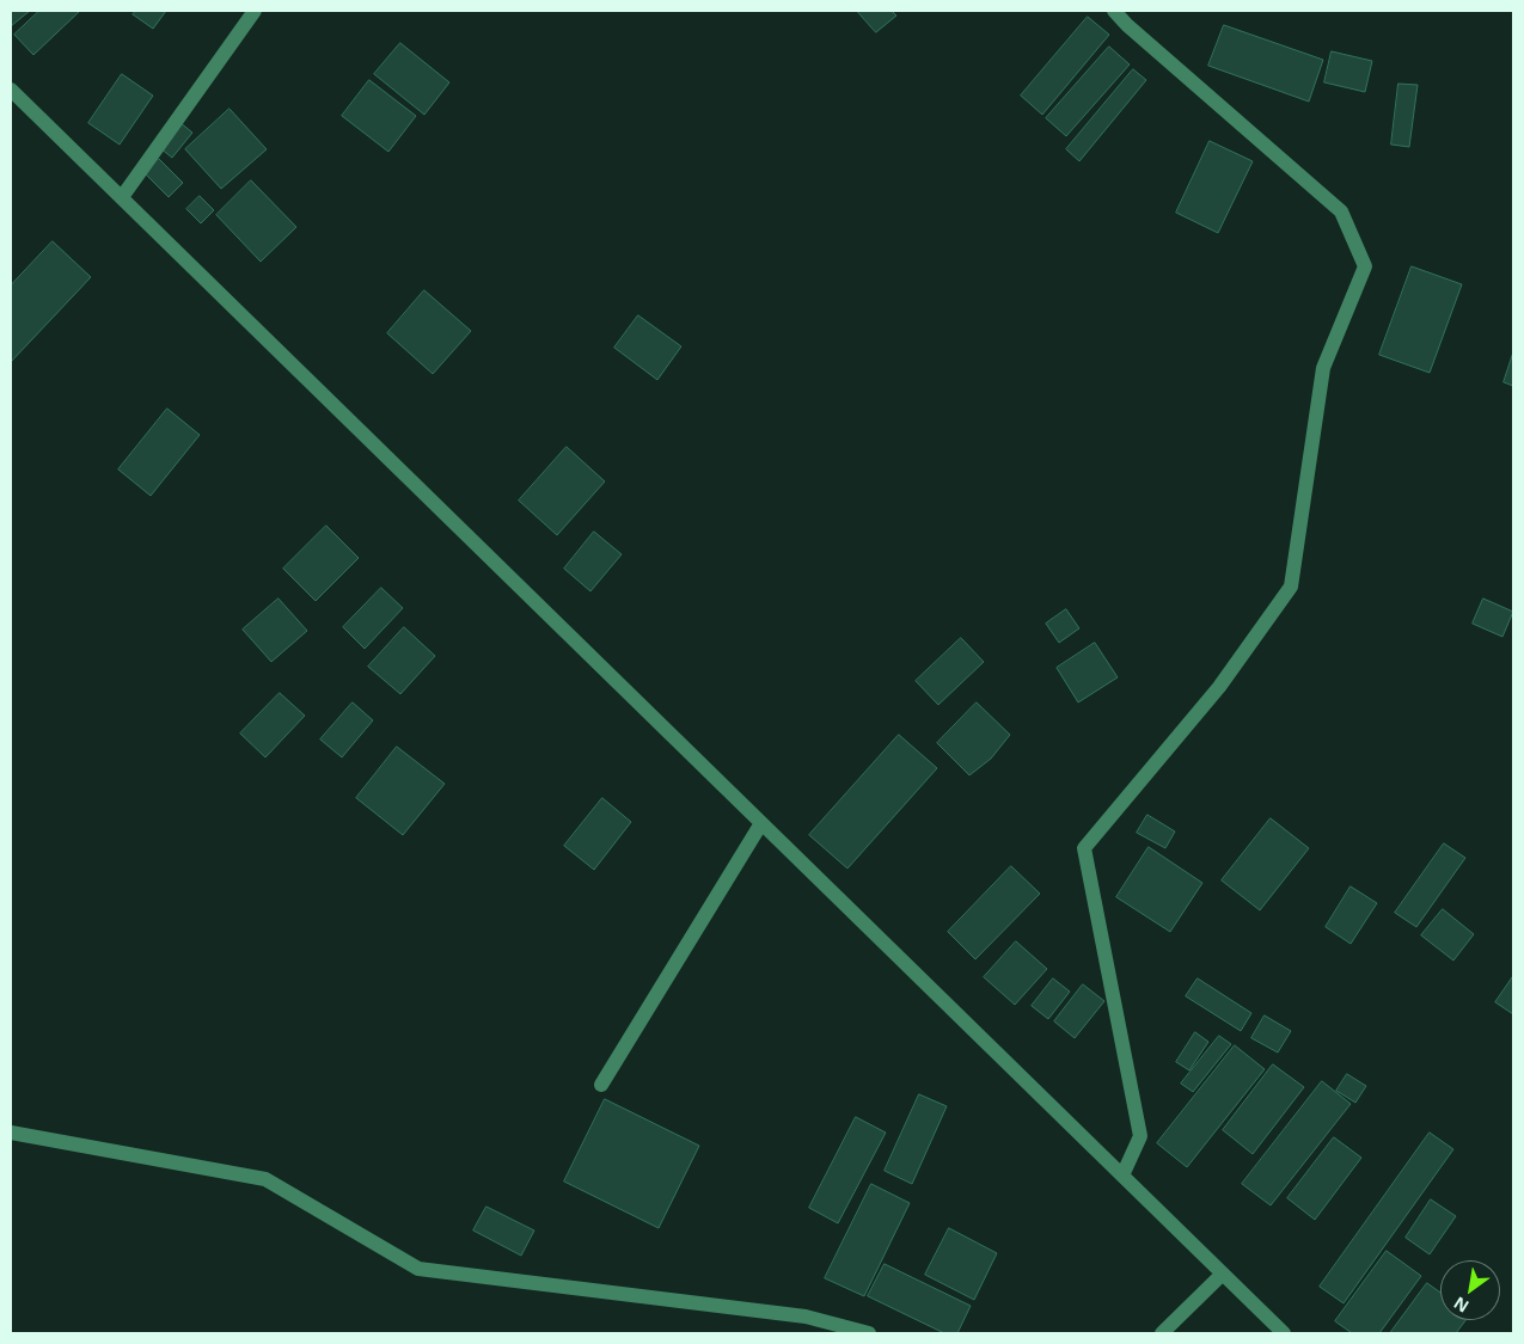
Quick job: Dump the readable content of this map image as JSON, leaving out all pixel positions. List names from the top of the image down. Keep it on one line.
{"north":"bottom left"}
